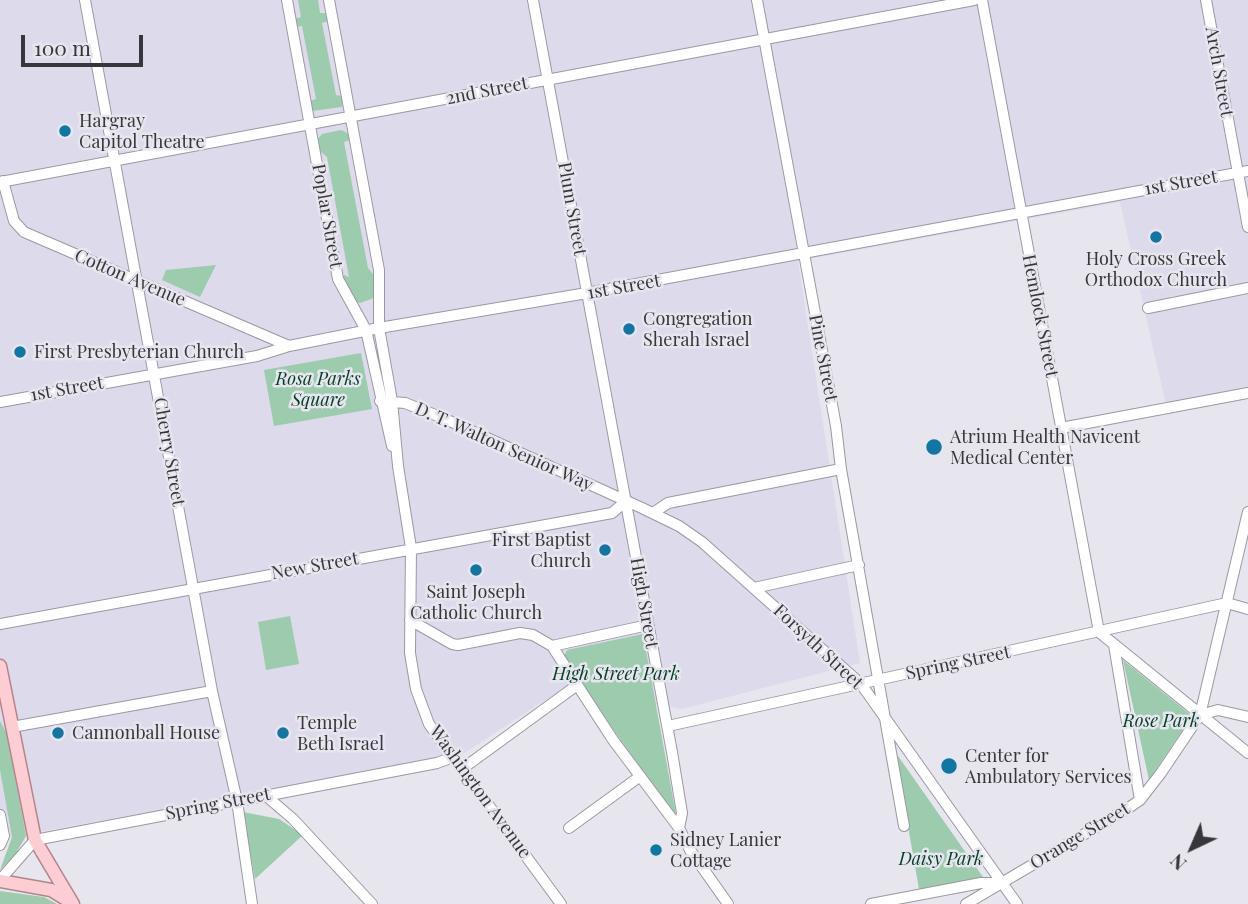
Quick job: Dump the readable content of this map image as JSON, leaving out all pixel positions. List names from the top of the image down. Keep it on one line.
{"streets":{"street":["Arch Street","2nd Street","1st Street","Plum Street","Poplar Street","Cotton Avenue","Hemlock Street","Pine Street","D. T. Walton Senior Way","Cherry Street","New Street","High Street","Forsyth Street","Spring Street","Washington Avenue","Orange Street"]},"crossings":[["Arch Street","1st Street"],["2nd Street","Plum Street"],["2nd Street","Poplar Street"],["2nd Street","Cotton Avenue"],["2nd Street","Pine Street"],["2nd Street","Cherry Street"],["1st Street","Plum Street"],["1st Street","Poplar Street"],["1st Street","Cotton Avenue"],["1st Street","Hemlock Street"],["1st Street","Pine Street"],["1st Street","Cherry Street"],["Plum Street","D. T. Walton Senior Way"],["Plum Street","New Street"],["Plum Street","High Street"],["Plum Street","Forsyth Street"],["Poplar Street","D. T. Walton Senior Way"],["Poplar Street","New Street"],["Poplar Street","Washington Avenue"],["Cotton Avenue","Cherry Street"],["Hemlock Street","Spring Street"],["Pine Street","Forsyth Street"],["Pine Street","Spring Street"],["D. T. Walton Senior Way","New Street"],["D. T. Walton Senior Way","High Street"],["D. T. Walton Senior Way","Forsyth Street"],["Cherry Street","New Street"],["Cherry Street","Spring Street"],["New Street","High Street"],["New Street","Forsyth Street"],["High Street","Forsyth Street"],["High Street","Spring Street"],["Forsyth Street","Spring Street"],["Forsyth Street","Orange Street"],["Spring Street","Washington Avenue"]],"parks":["Rosa Parks Square","High Street Park","Rose Park","Daisy Park"],"places":["Hargray Capitol Theatre","Holy Cross Greek Orthodox Church","Congregation Sherah Israel","First Presbyterian Church","Atrium Health Navicent Medical Center","First Baptist Church","Saint Joseph Catholic Church","Cannonball House","Temple Beth Israel","Center for Ambulatory Services","Sidney Lanier Cottage"],"scale_bar":"100 m","north":"bottom left"}
